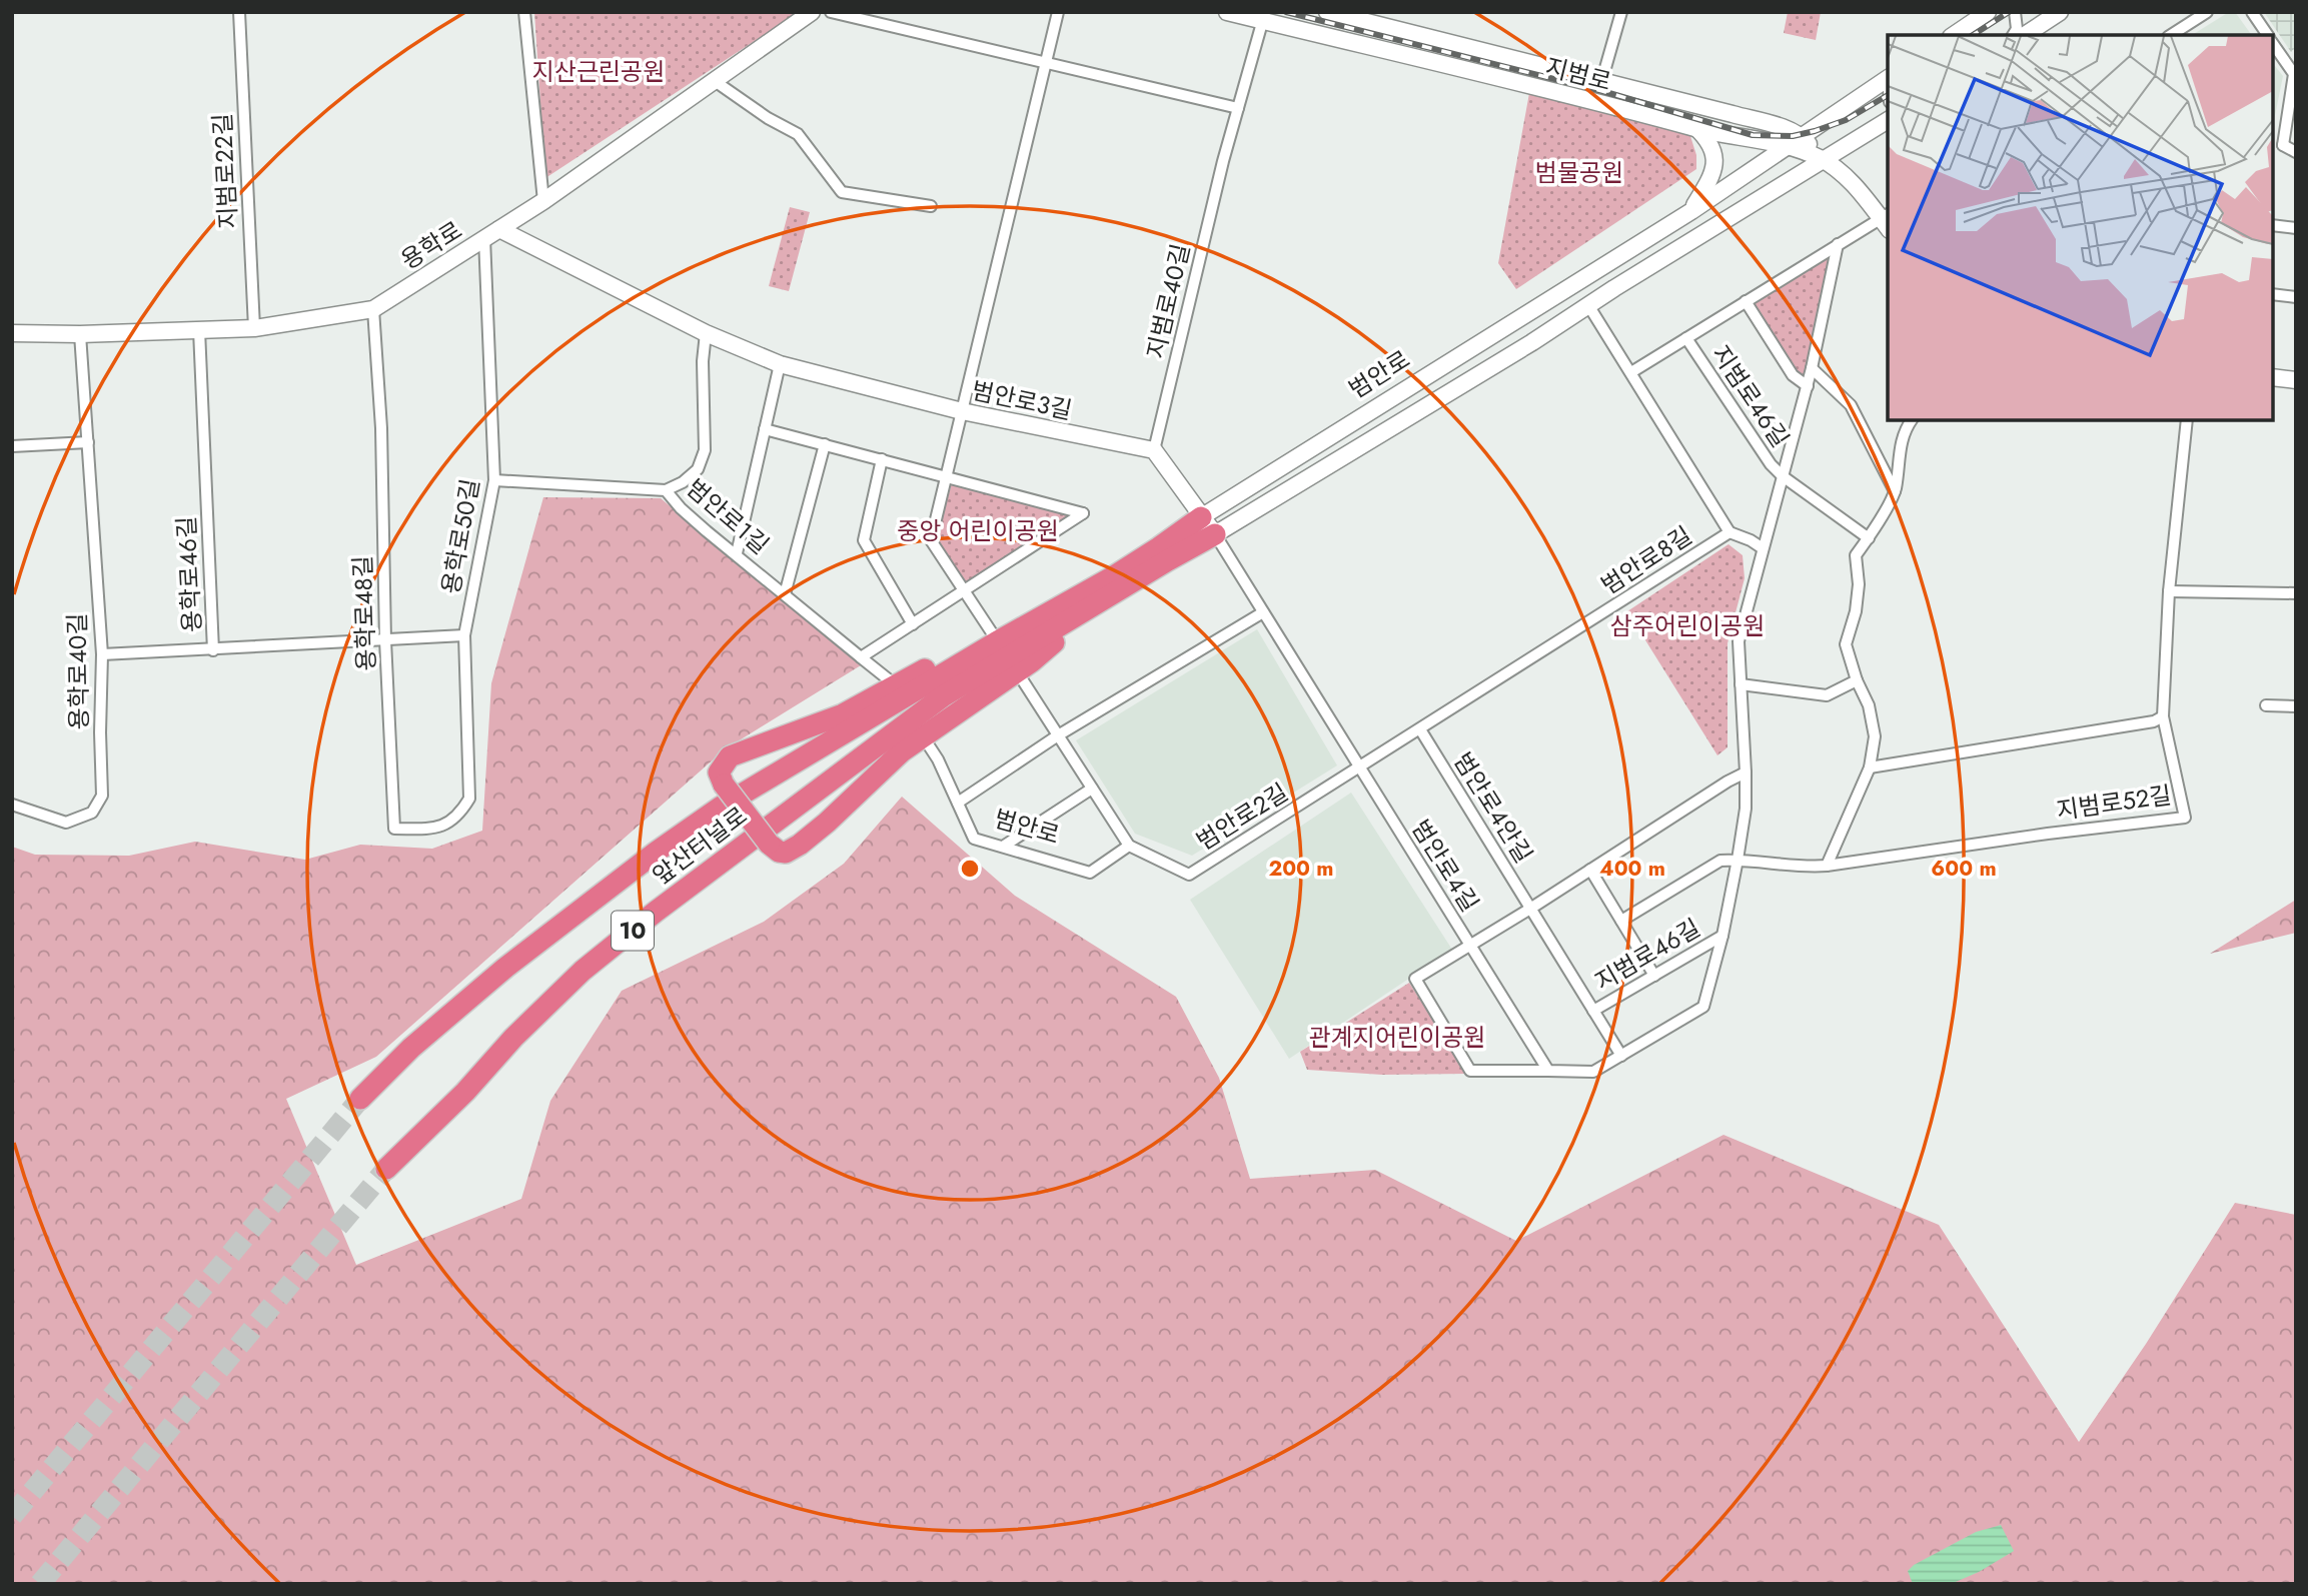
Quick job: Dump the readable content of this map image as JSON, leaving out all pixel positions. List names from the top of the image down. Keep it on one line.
{"streets":{"highway":["범안로","앞산터널로","10"],"main road":["지범로","용학로","범안로3길"],"street":["지범로22길","지범로40길","지범로46길","범안로1길","용학로50길","범안로8길","용학로46길","용학로48길","용학로40길","지범로52길","범안로4안길","범안로2길","범안로4길"]},"crossings":[["지범로","범안로"],["지범로22길","용학로"],["용학로","범안로3길"],["용학로","용학로50길"],["용학로","용학로46길"],["용학로","용학로48길"],["용학로","용학로40길"],["지범로40길","범안로3길"],["범안로","범안로2길"],["범안로","앞산터널로"],["지범로46길","범안로8길"],["지범로46길","지범로52길"],["지범로46길","범안로4안길"],["범안로1길","용학로50길"],["용학로50길","용학로46길"],["용학로50길","용학로48길"],["범안로8길","범안로4안길"],["범안로8길","범안로2길"],["범안로8길","범안로4길"],["범안로8길","10"],["용학로46길","용학로48길"],["범안로2길","범안로4길"],["앞산터널로","10"],["범안로4길","10"]],"parks":["지산근린공원","범물공원","중앙 어린이공원","삼주어린이공원","관계지어린이공원"],"rings":["200 m","400 m","600 m"]}
